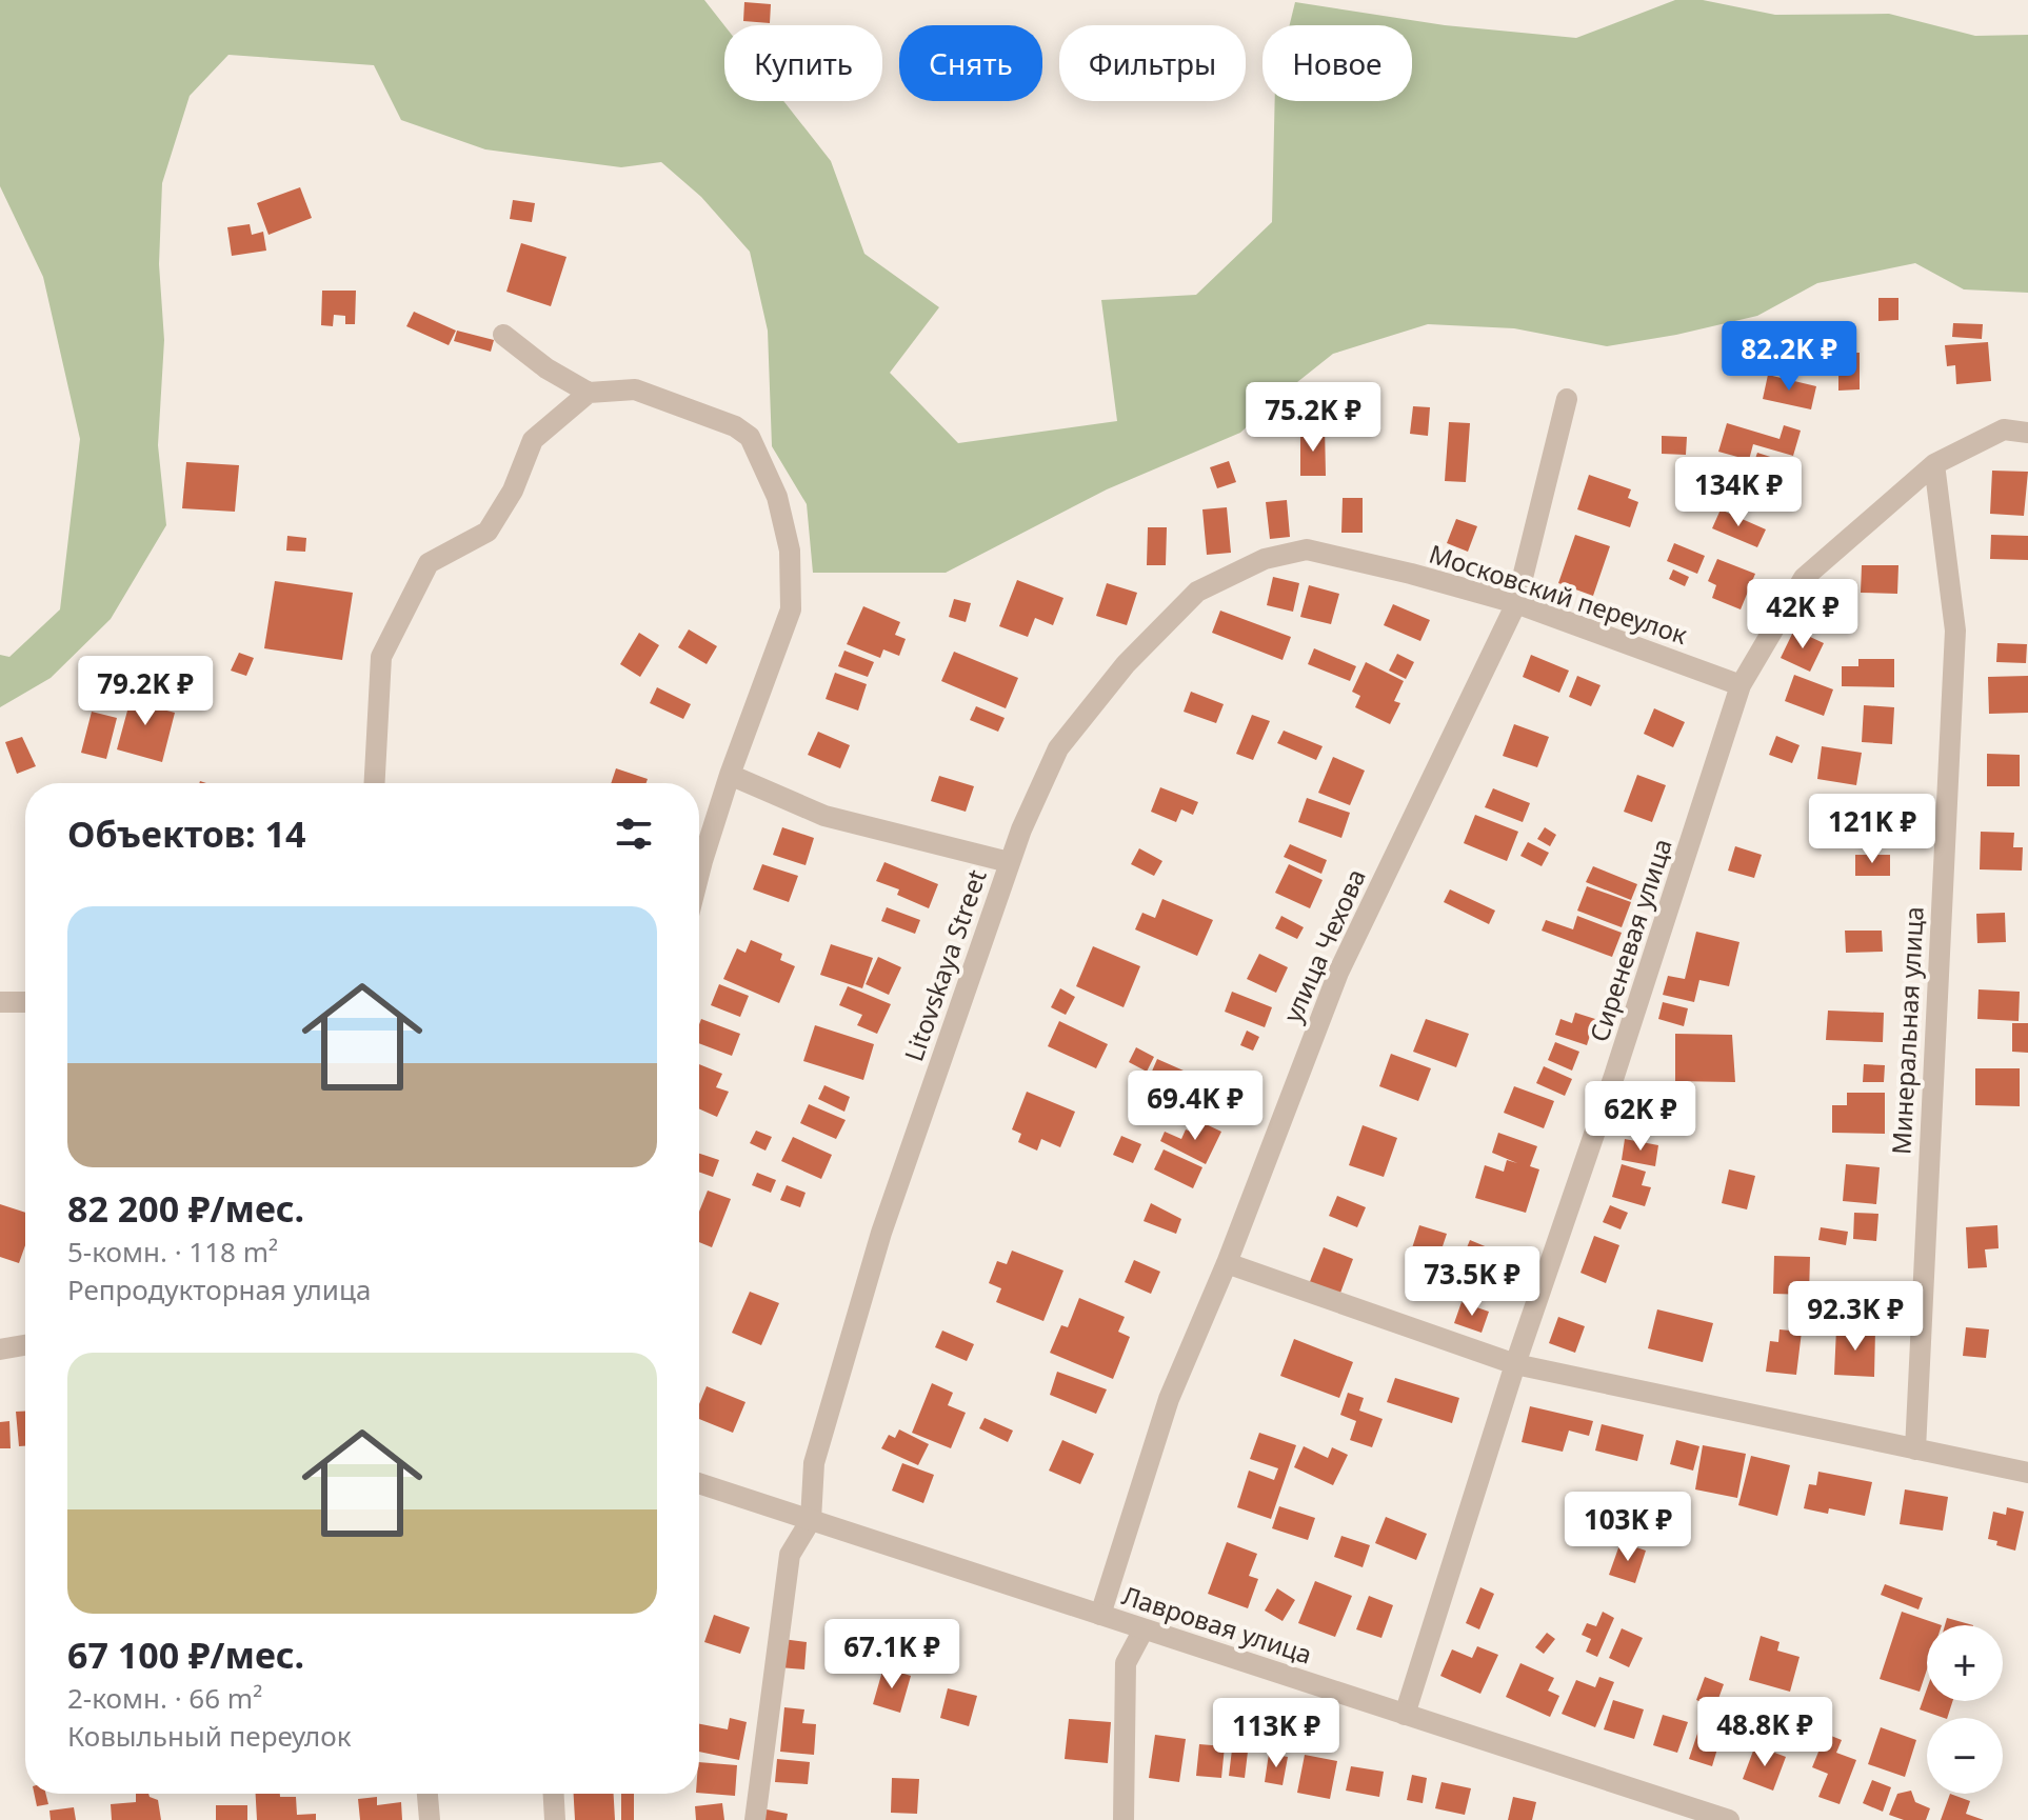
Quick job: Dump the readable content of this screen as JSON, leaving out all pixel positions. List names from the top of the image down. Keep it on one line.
{"streets":{"street":["Московский переулок","Сиреневая улица","улица Чехова","Litovskaya Street","Минеральная улица","Лавровая улица"]},"crossings":[["Московский переулок","Сиреневая улица"],["Московский переулок","улица Чехова"],["Московский переулок","Litovskaya Street"],["Сиреневая улица","Минеральная улица"],["Сиреневая улица","Лавровая улица"],["улица Чехова","Лавровая улица"],["Litovskaya Street","Лавровая улица"]],"page":{"chip":["Купить","Снять","Фильтры","Новое"],"price":["82.2K ₽","75.2K ₽","134K ₽","42K ₽","79.2K ₽","121K ₽","69.4K ₽","62K ₽","73.5K ₽","92.3K ₽","103K ₽","67.1K ₽","48.8K ₽","113K ₽"],"heading":"Объектов: 14","list":[{"name":"82 200 ₽/мес.","note":"5-комн. · 118 m² · Репродукторная улица"},{"name":"67 100 ₽/мес.","note":"2-комн. · 66 m² · Ковыльный переулок"}],"map_buttons":["+","−"]}}
